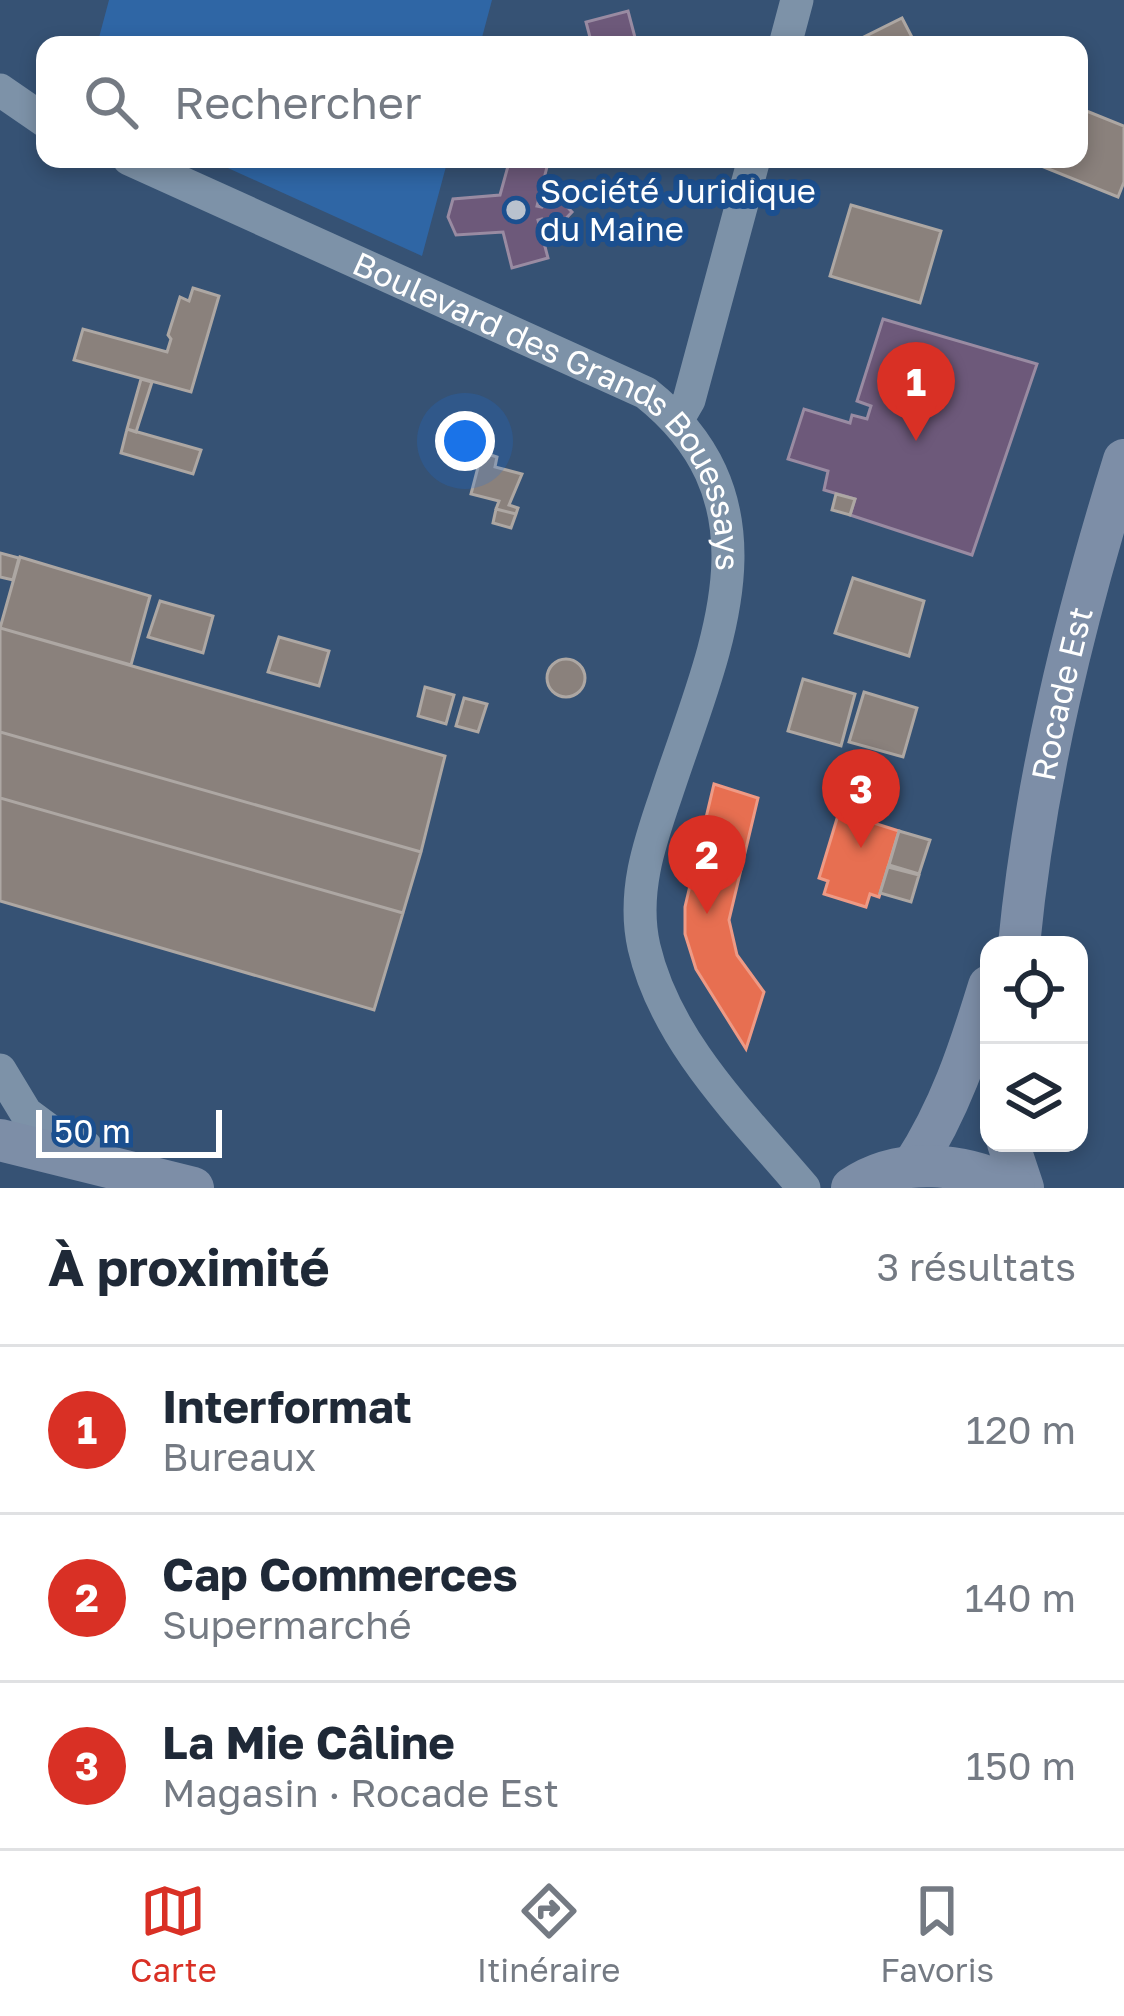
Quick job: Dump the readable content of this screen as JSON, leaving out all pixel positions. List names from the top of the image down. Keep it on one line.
{"streets":{"main road":["Rocade Est"],"street":["Boulevard des Grands Bouessays"]},"places":["Société Juridique du Maine"],"scale_bar":"50 m","page":{"search":"Rechercher","pins":["1","3","2"],"scale":"50 m","heading":["À proximité","3 résultats"],"list":[{"mark":"1","name":"Interformat","note":"Bureaux","value":"120 m"},{"mark":"2","name":"Cap Commerces","note":"Supermarché","value":"140 m"},{"mark":"3","name":"La Mie Câline","note":"Magasin · Rocade Est","value":"150 m"}],"nav":["Carte","Itinéraire","Favoris"]}}
